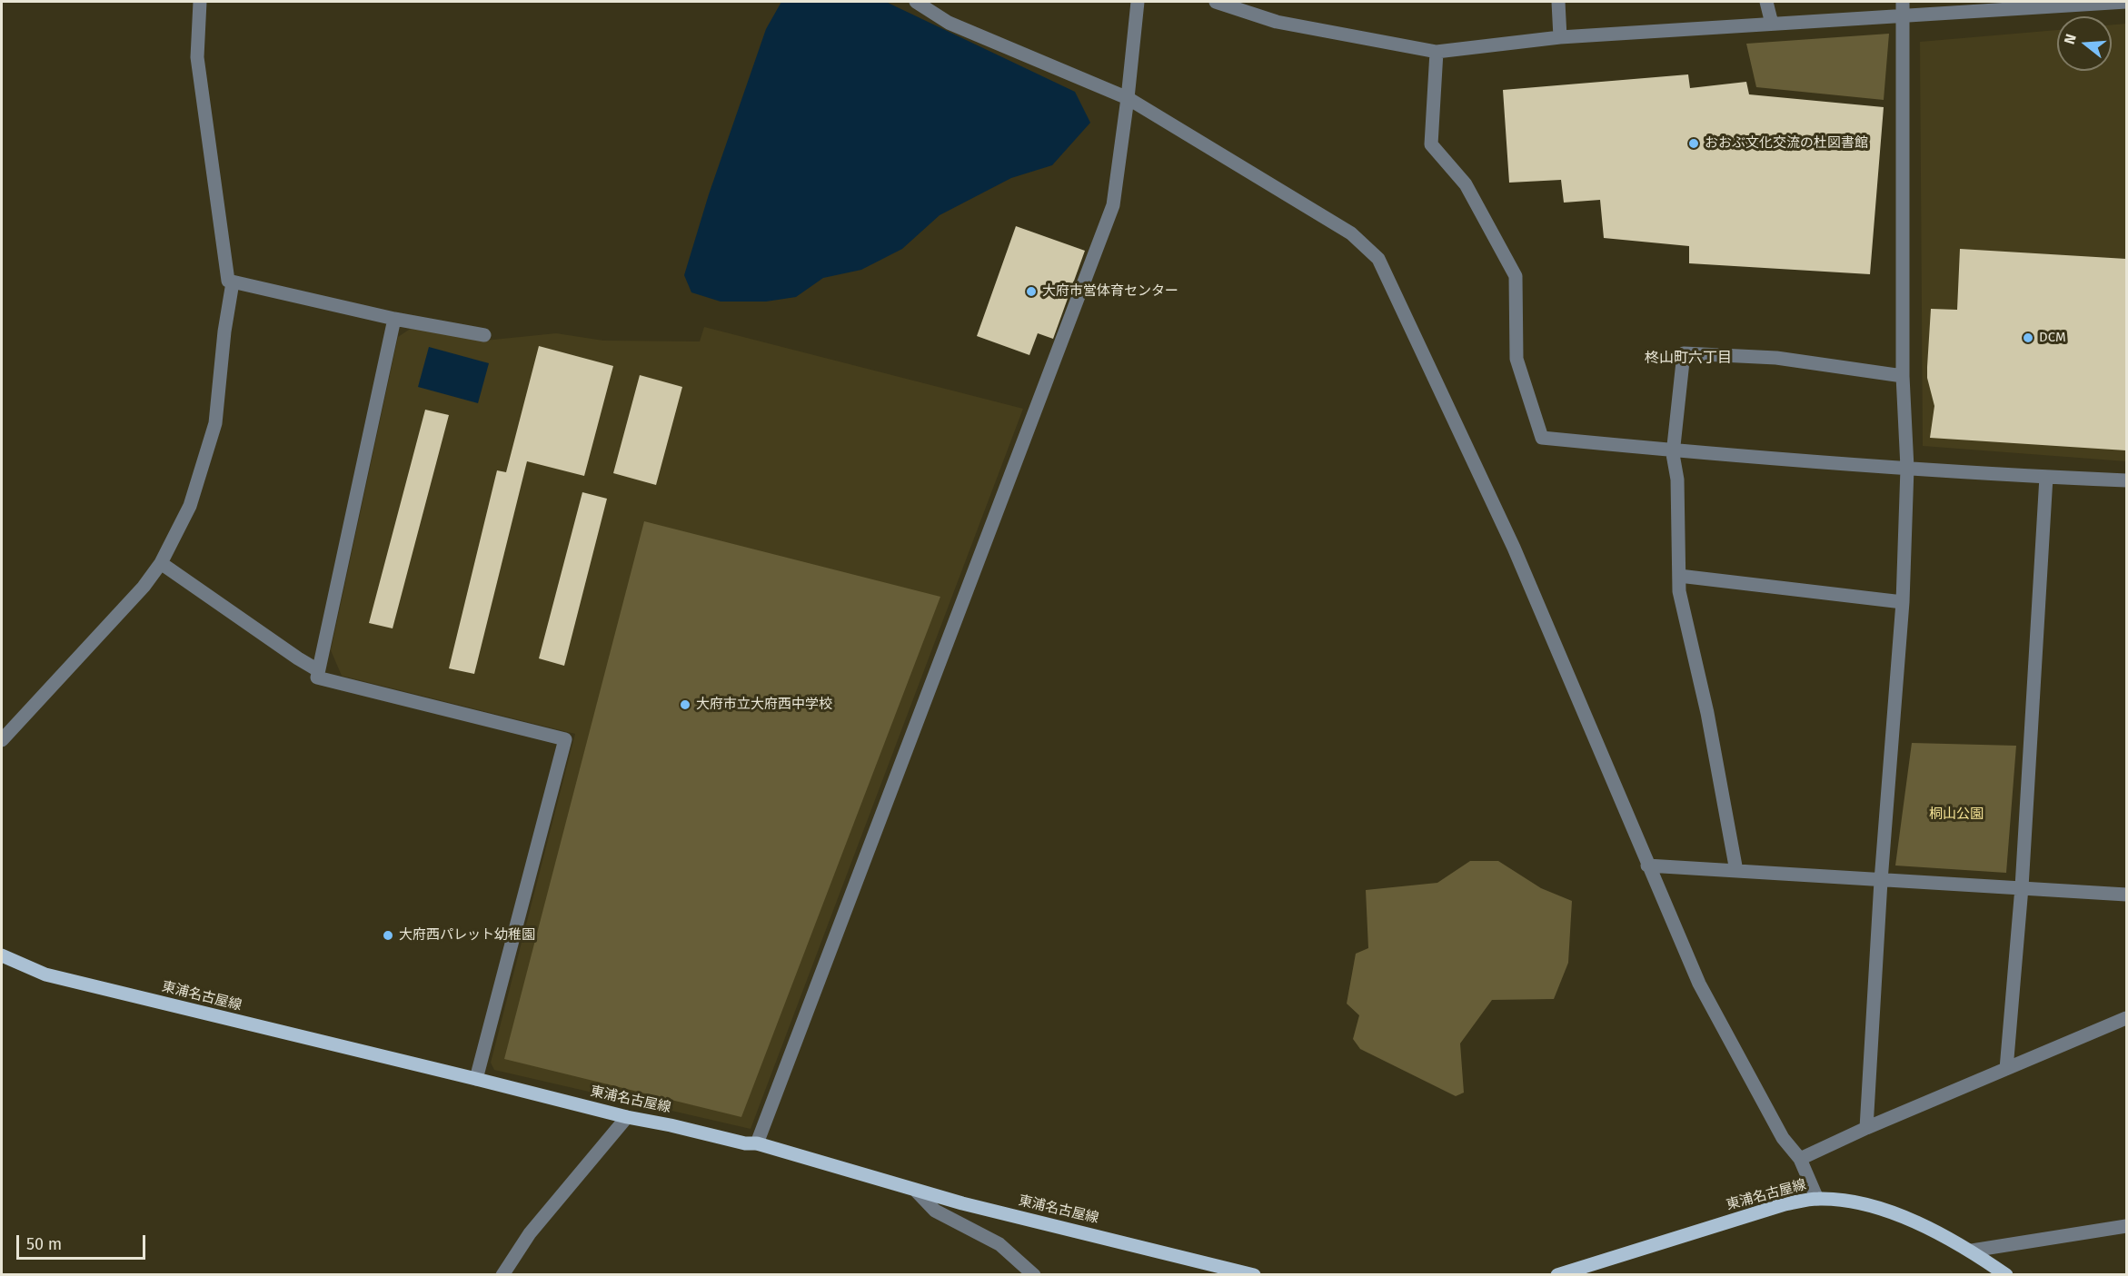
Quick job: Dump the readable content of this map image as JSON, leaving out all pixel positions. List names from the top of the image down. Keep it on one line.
{"streets":{"main road":["東浦名古屋線"]},"districts":["柊山町六丁目"],"parks":["桐山公園"],"places":["おおぶ文化交流の杜図書館","大府市営体育センター","DCM","大府市立大府西中学校","大府西パレット幼稚園"],"scale_bar":"50 m","north":"left"}
